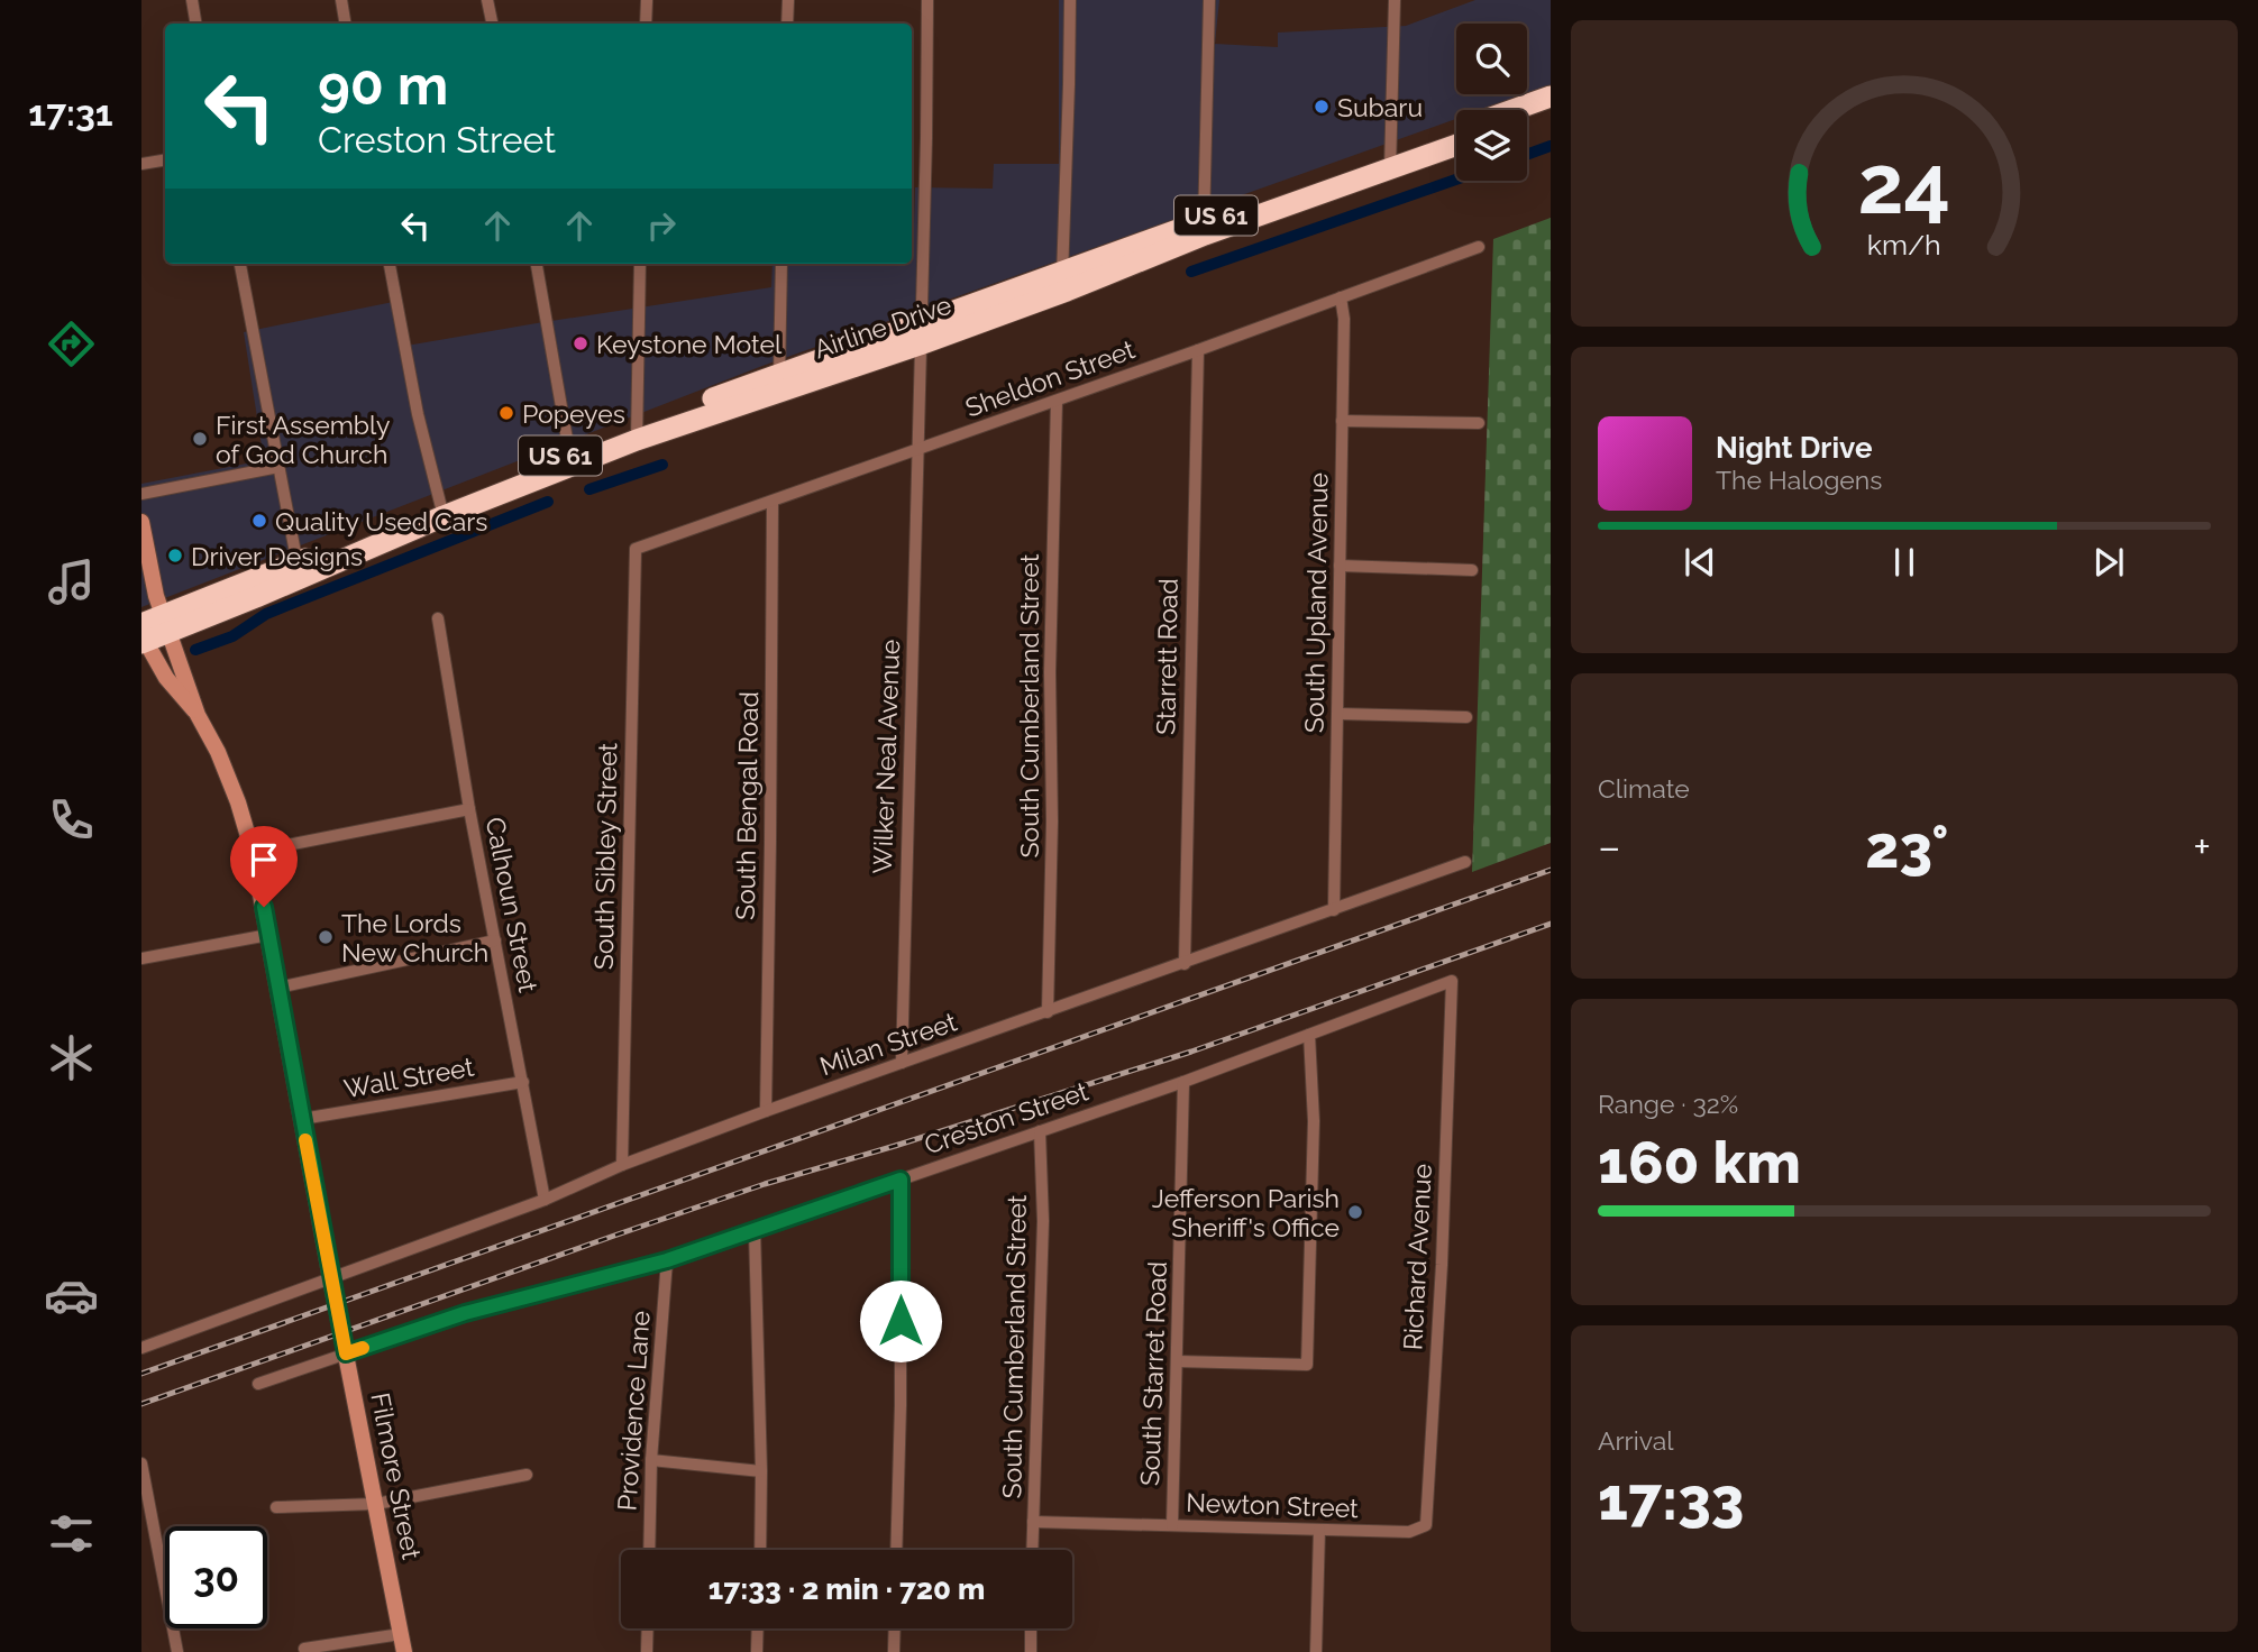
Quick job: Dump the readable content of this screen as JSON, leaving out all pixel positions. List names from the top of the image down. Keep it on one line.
{"streets":{"highway":["US 61","Airline Drive"],"street":["Sheldon Street","South Upland Avenue","Starrett Road","South Cumberland Street","Wilker Neal Avenue","South Bengal Road","South Sibley Street","Calhoun Street","Milan Street","Wall Street","Creston Street","Richard Avenue","South Starret Road","Providence Lane","Filmore Street","Newton Street"]},"crossings":[["Airline Drive","Wilker Neal Avenue"],["Airline Drive","Filmore Street"],["Sheldon Street","South Upland Avenue"],["Sheldon Street","Starrett Road"],["Sheldon Street","South Cumberland Street"],["Sheldon Street","Wilker Neal Avenue"],["Sheldon Street","South Bengal Road"],["Sheldon Street","South Sibley Street"],["South Upland Avenue","Milan Street"],["Starrett Road","Milan Street"],["South Cumberland Street","Milan Street"],["South Cumberland Street","Creston Street"],["South Cumberland Street","Newton Street"],["Wilker Neal Avenue","Milan Street"],["South Bengal Road","Milan Street"],["South Sibley Street","Milan Street"],["Calhoun Street","Milan Street"],["Calhoun Street","Wall Street"],["Milan Street","Filmore Street"],["Wall Street","Filmore Street"],["Creston Street","Richard Avenue"],["Creston Street","South Starret Road"],["Creston Street","Providence Lane"],["Creston Street","Filmore Street"],["Richard Avenue","Newton Street"],["South Starret Road","Newton Street"]],"places":["Subaru","Keystone Motel","Popeyes","First Assembly of God Church","Quality Used Cars","Driver Designs","The Lords New Church","Jefferson Parish Sheriff's Office"],"page":{"tabs":"17:31","turn":["90 m","Creston Street"],"song":["Night Drive","The Halogens"],"tile":["Climate",["Range · 32%","160 km"],["Arrival","17:33"]],"heat":["−","23°","+"],"limit":"30","trip":"17:33 · 2 min · 720 m","gauge":["24","km/h"]}}
